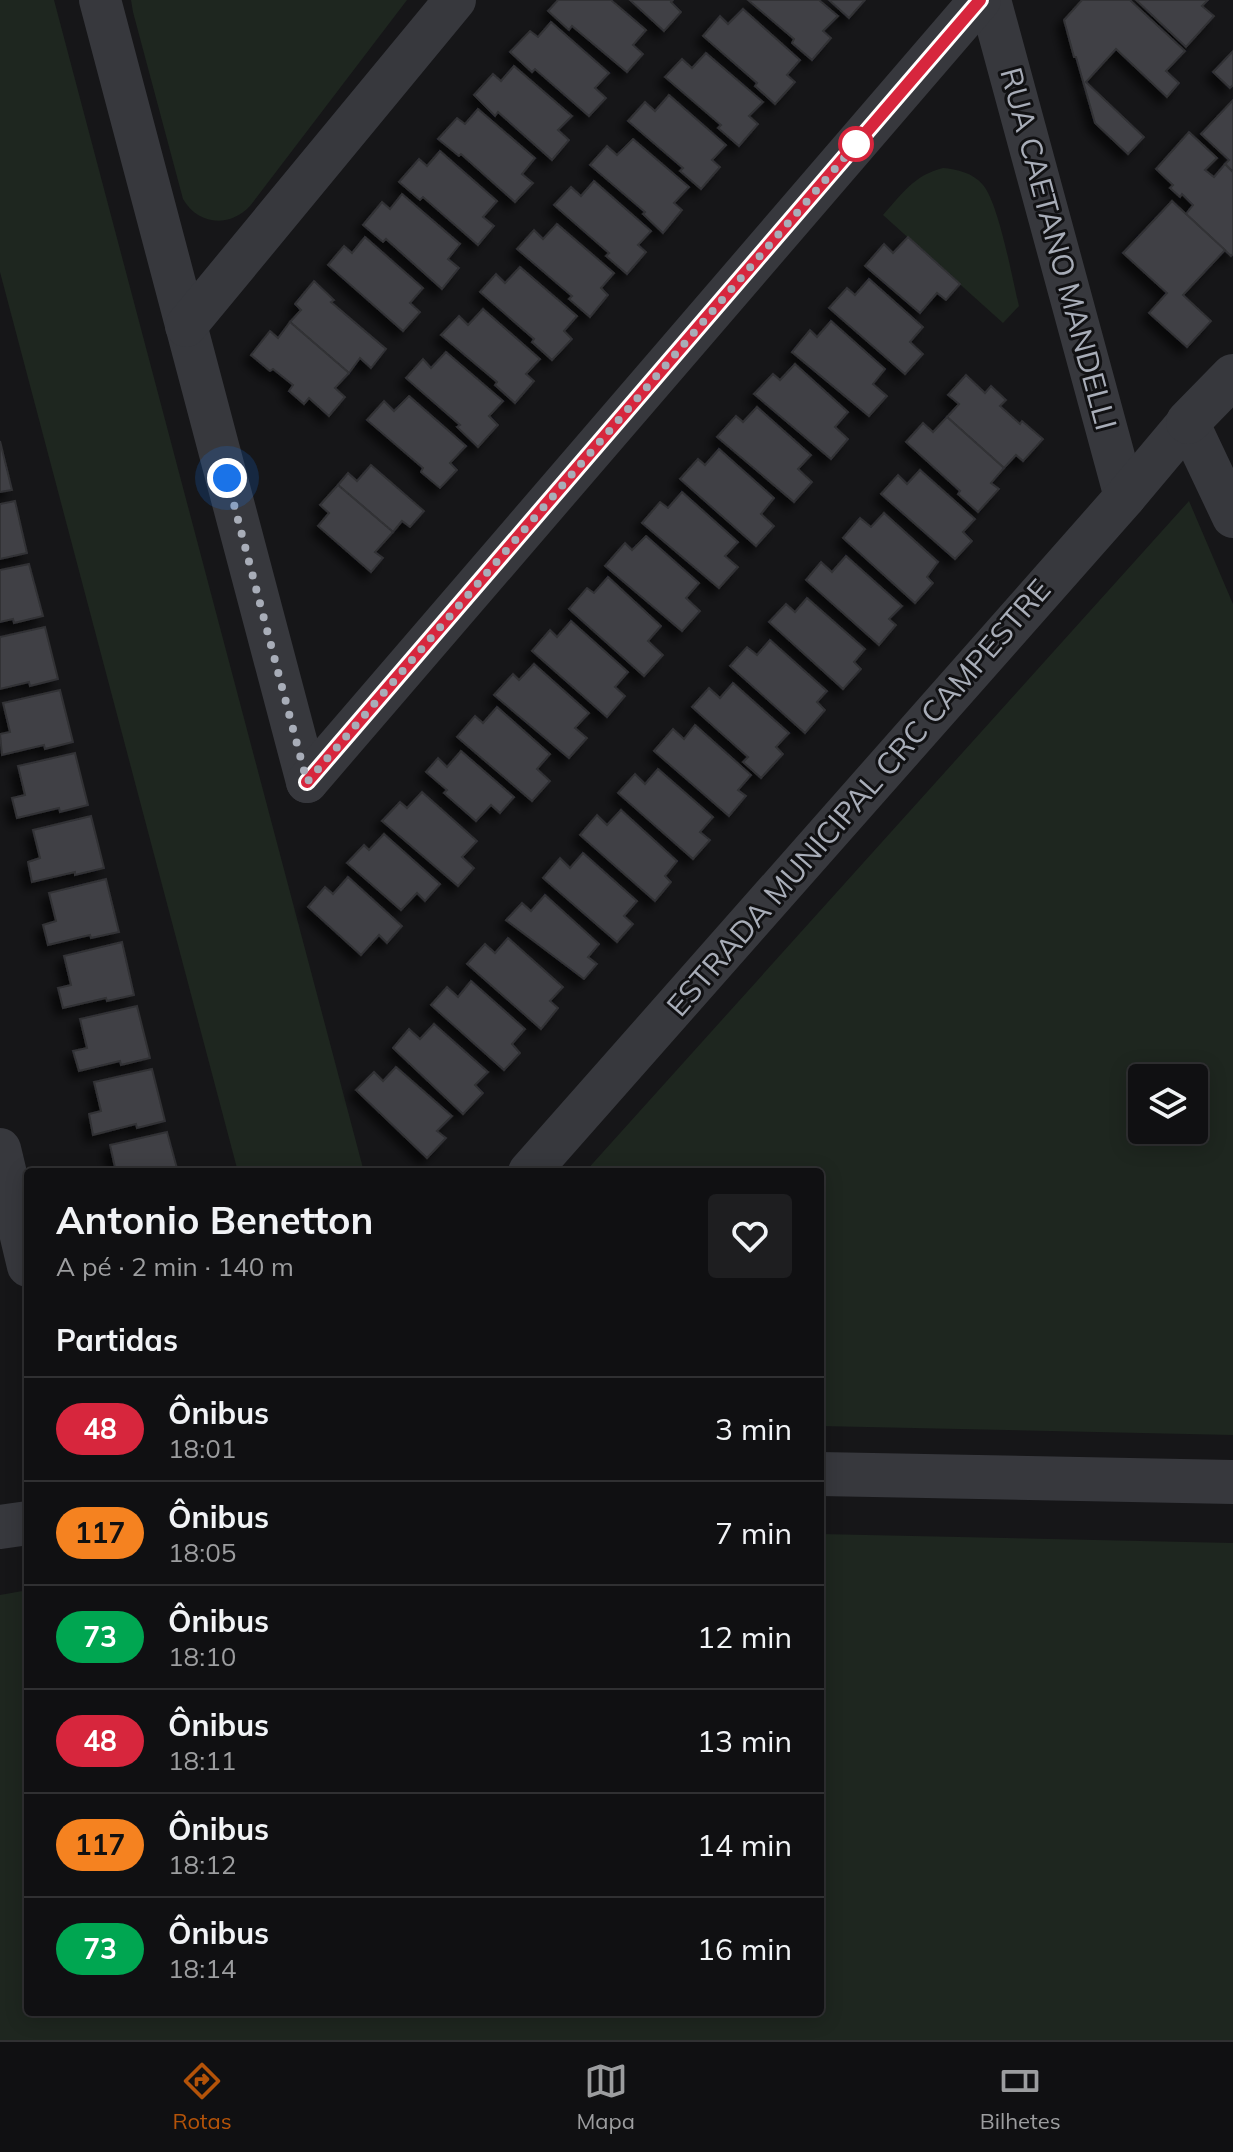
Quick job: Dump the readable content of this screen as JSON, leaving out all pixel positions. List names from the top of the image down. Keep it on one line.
{"streets":{"street":["RUA CAETANO MANDELLI","ESTRADA MUNICIPAL CRC CAMPESTRE"]},"crossings":[["RUA CAETANO MANDELLI","ESTRADA MUNICIPAL CRC CAMPESTRE"]],"lines":["bus line 48"],"page":{"heading":[["Antonio Benetton","A pé · 2 min · 140 m"],"Partidas"],"list":[{"mark":"48","name":"Ônibus","note":"18:01","value":"3 min"},{"mark":"117","name":"Ônibus","note":"18:05","value":"7 min"},{"mark":"73","name":"Ônibus","note":"18:10","value":"12 min"},{"mark":"48","name":"Ônibus","note":"18:11","value":"13 min"},{"mark":"117","name":"Ônibus","note":"18:12","value":"14 min"},{"mark":"73","name":"Ônibus","note":"18:14","value":"16 min"}],"tabs":["Rotas","Mapa","Bilhetes"]}}
